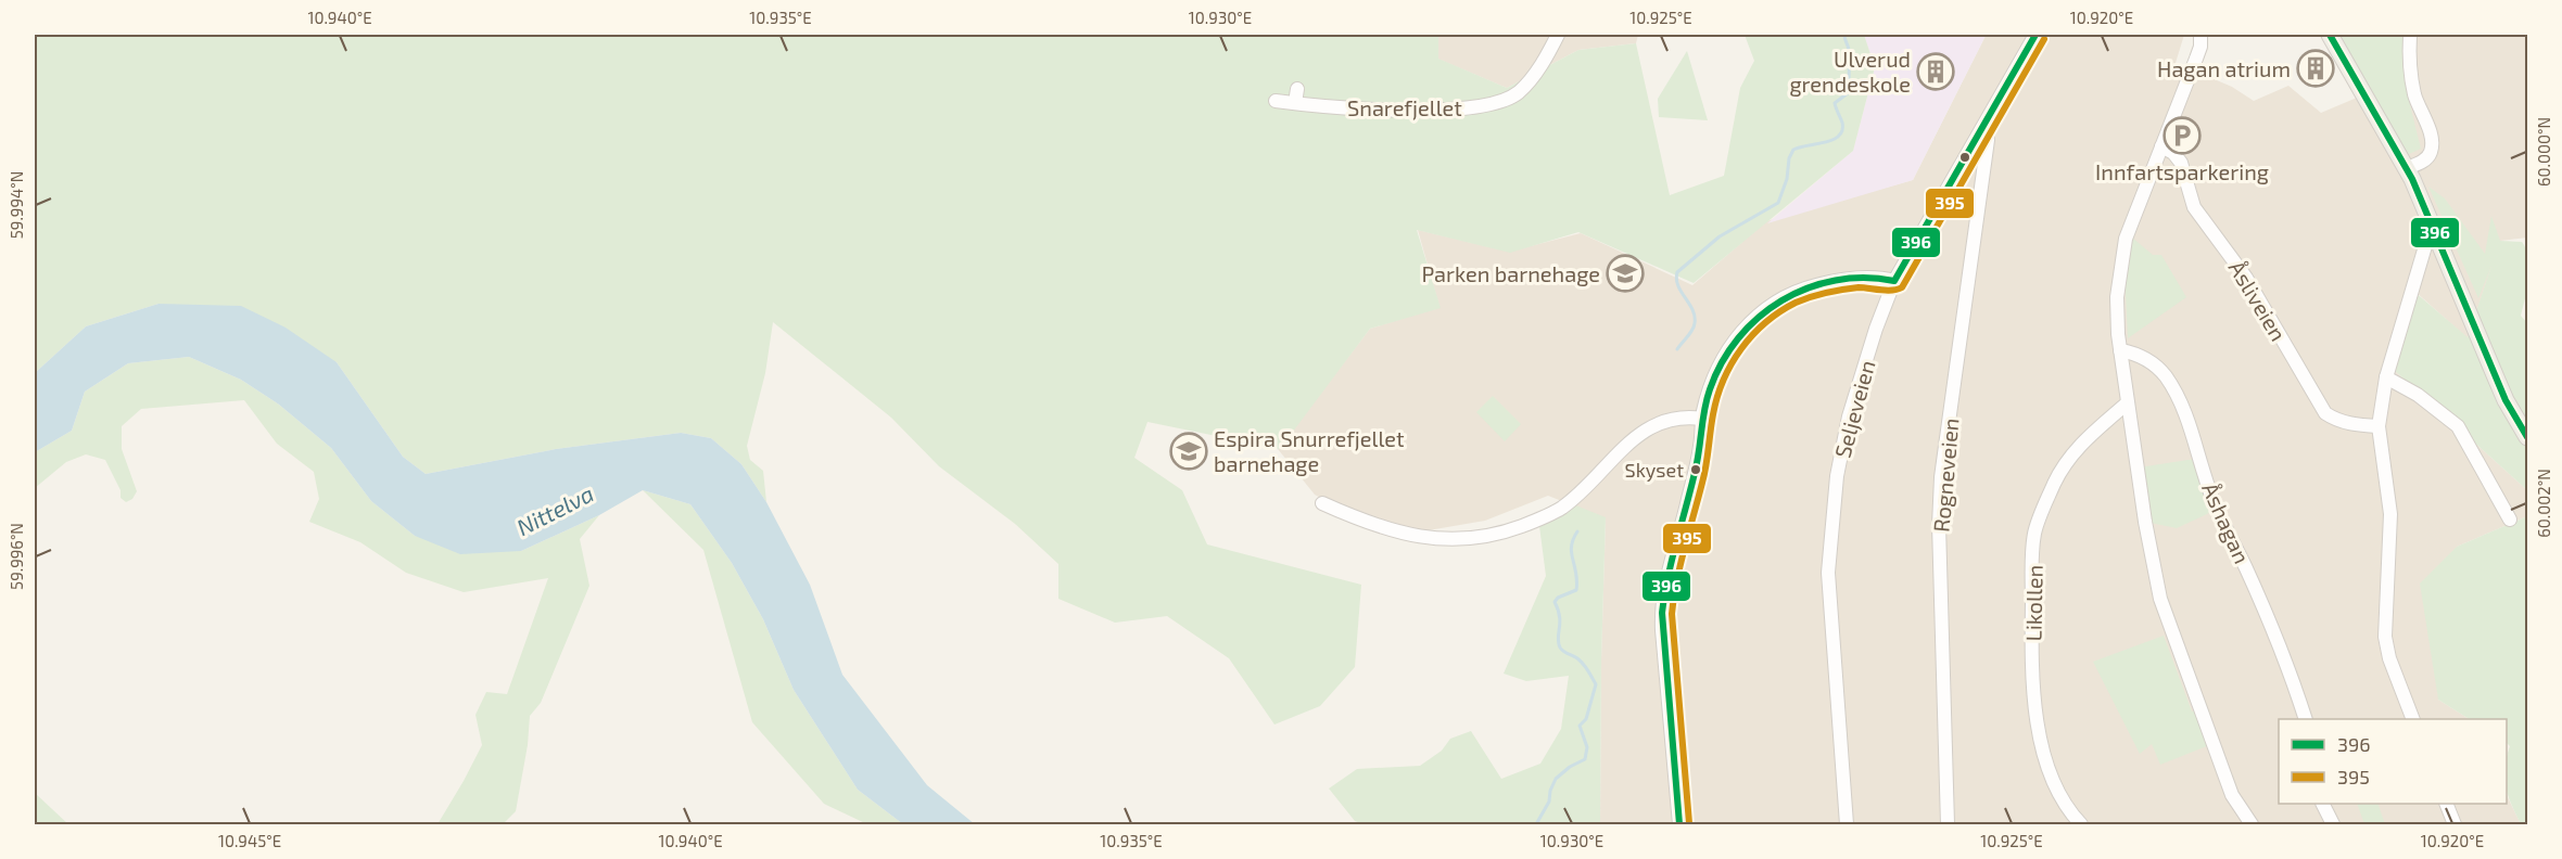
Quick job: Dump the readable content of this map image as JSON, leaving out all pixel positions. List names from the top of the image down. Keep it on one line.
{"streets":{"street":["Snarefjellet","Åsliveien","Seljeveien","Rogneveien","Åshagan","Likollen"]},"crossings":[["Seljeveien","Rogneveien"]],"water":["Nittelva"],"places":{"building":["Hagan atrium","Ulverud grendeskole"],"parking":["Innfartsparkering"],"school or university":["Parken barnehage","Espira Snurrefjellet barnehage"],"other":["Skyset"]},"lines":["transit line 396","transit line 395"],"legend":["396","395"],"coordinates":["10.940°E","10.935°E","10.930°E","10.925°E","10.920°E","60.000°N","59.994°N","60.002°N","59.996°N","10.945°E"]}
